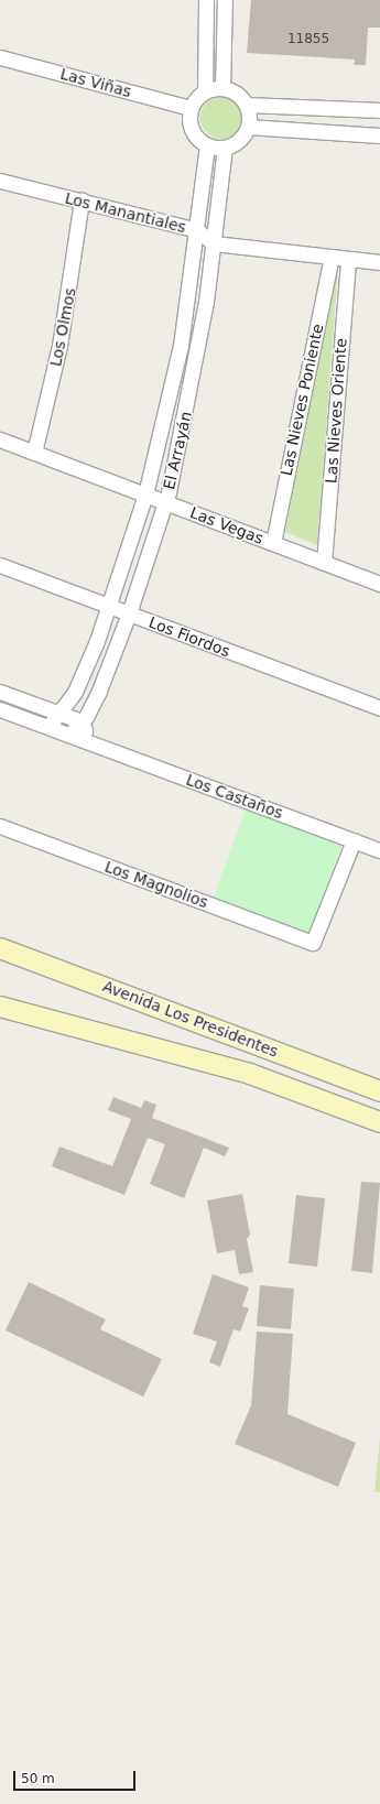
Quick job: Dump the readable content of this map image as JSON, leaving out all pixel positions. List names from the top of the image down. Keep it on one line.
{"streets":{"street":["Las Viñas","Los Manantiales","Los Olmos","Las Nieves Poniente","Las Nieves Oriente","El Arrayán","Las Vegas","Los Fiordos","Los Castaños","Los Magnolios","Avenida Los Presidentes"]},"crossings":[["Las Viñas","El Arrayán"],["Los Manantiales","Los Olmos"],["Los Manantiales","El Arrayán"],["Los Olmos","Las Vegas"],["Las Nieves Poniente","Las Vegas"],["Las Nieves Oriente","Las Vegas"],["El Arrayán","Las Vegas"],["El Arrayán","Los Fiordos"],["El Arrayán","Los Castaños"],["Los Castaños","Los Magnolios"]],"house_numbers":["11855"],"scale_bar":"50 m"}
